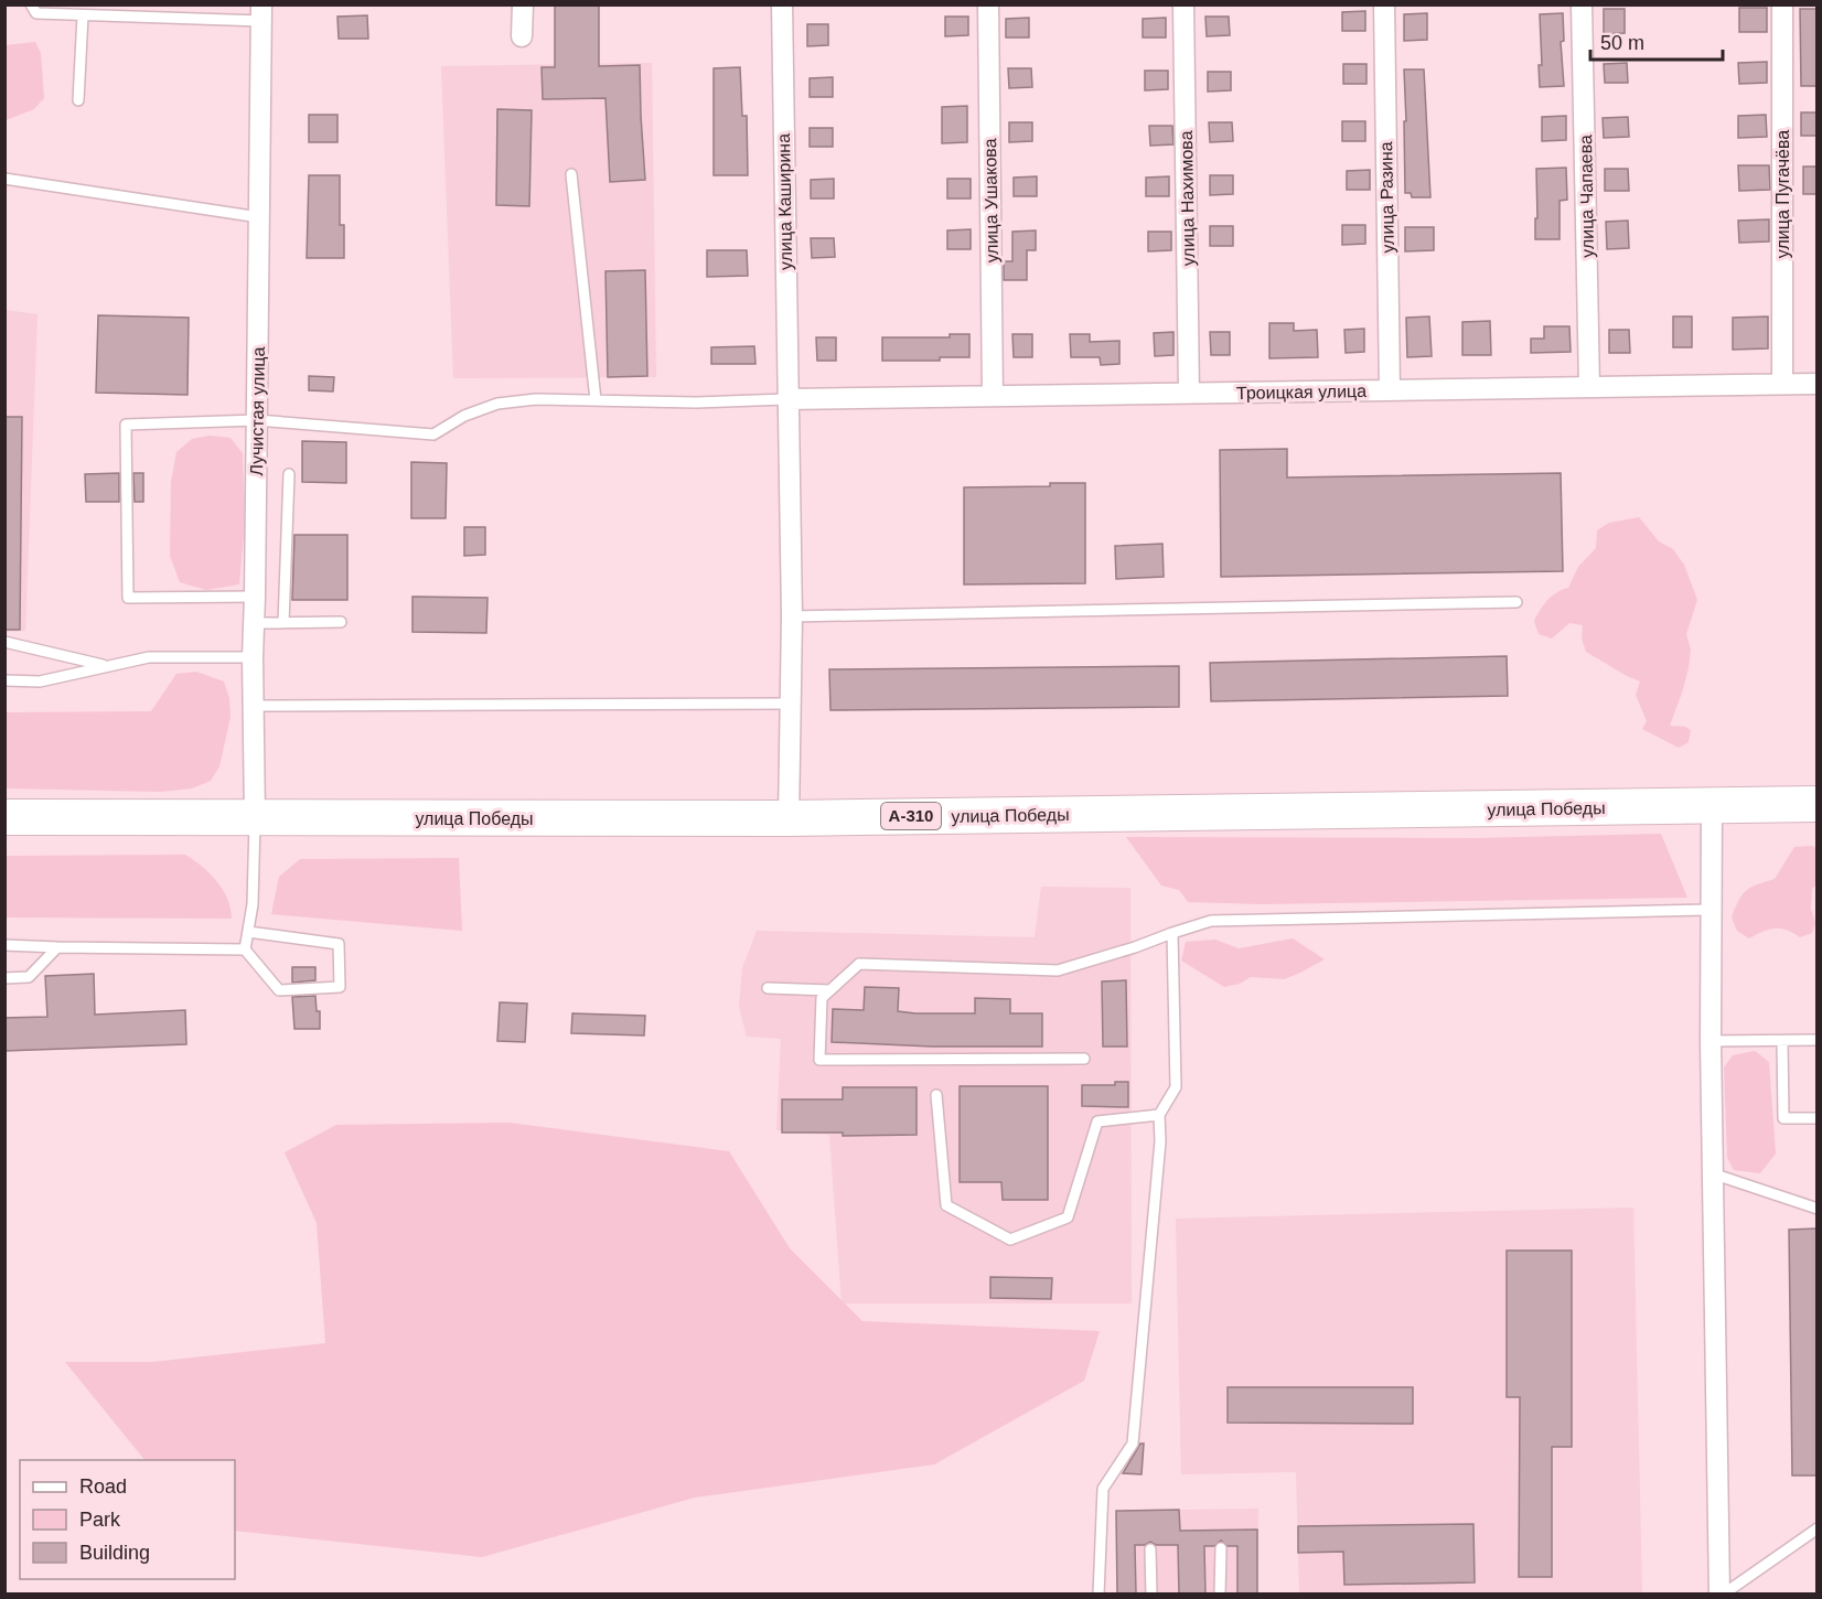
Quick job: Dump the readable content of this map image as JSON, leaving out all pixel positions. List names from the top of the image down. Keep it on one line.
{"streets":{"highway":["улица Победы","А-310"],"street":["улица Пугачёва","улица Чапаева","улица Разина","улица Нахимова","улица Ушакова","улица Каширина","Троицкая улица","Лучистая улица"]},"crossings":[["улица Пугачёва","Троицкая улица"],["улица Чапаева","Троицкая улица"],["улица Разина","Троицкая улица"],["улица Нахимова","Троицкая улица"],["улица Ушакова","Троицкая улица"],["улица Каширина","Троицкая улица"],["улица Каширина","улица Победы"],["Лучистая улица","улица Победы"]],"legend":["Road","Park","Building"],"scale_bar":"50 m"}
